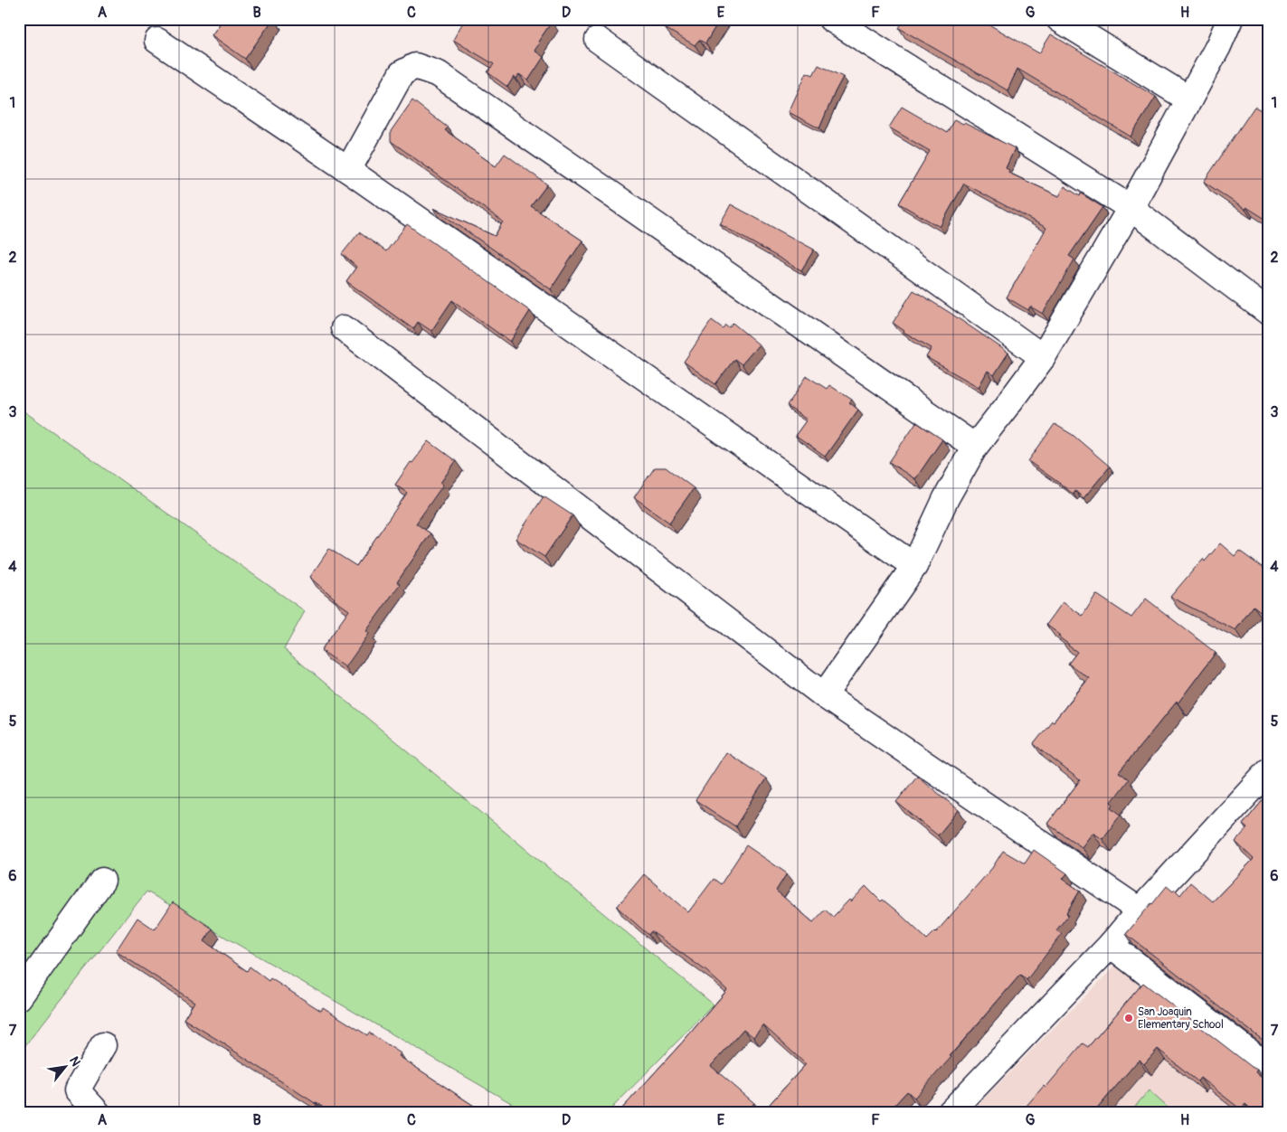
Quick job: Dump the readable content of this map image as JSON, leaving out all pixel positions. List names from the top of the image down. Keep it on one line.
{"places":["San Joaquin Elementary School"],"north":"top right","grid":{"columns":["A","B","C","D","E","F","G","H"],"rows":["1","2","3","4","5","6","7"]}}
